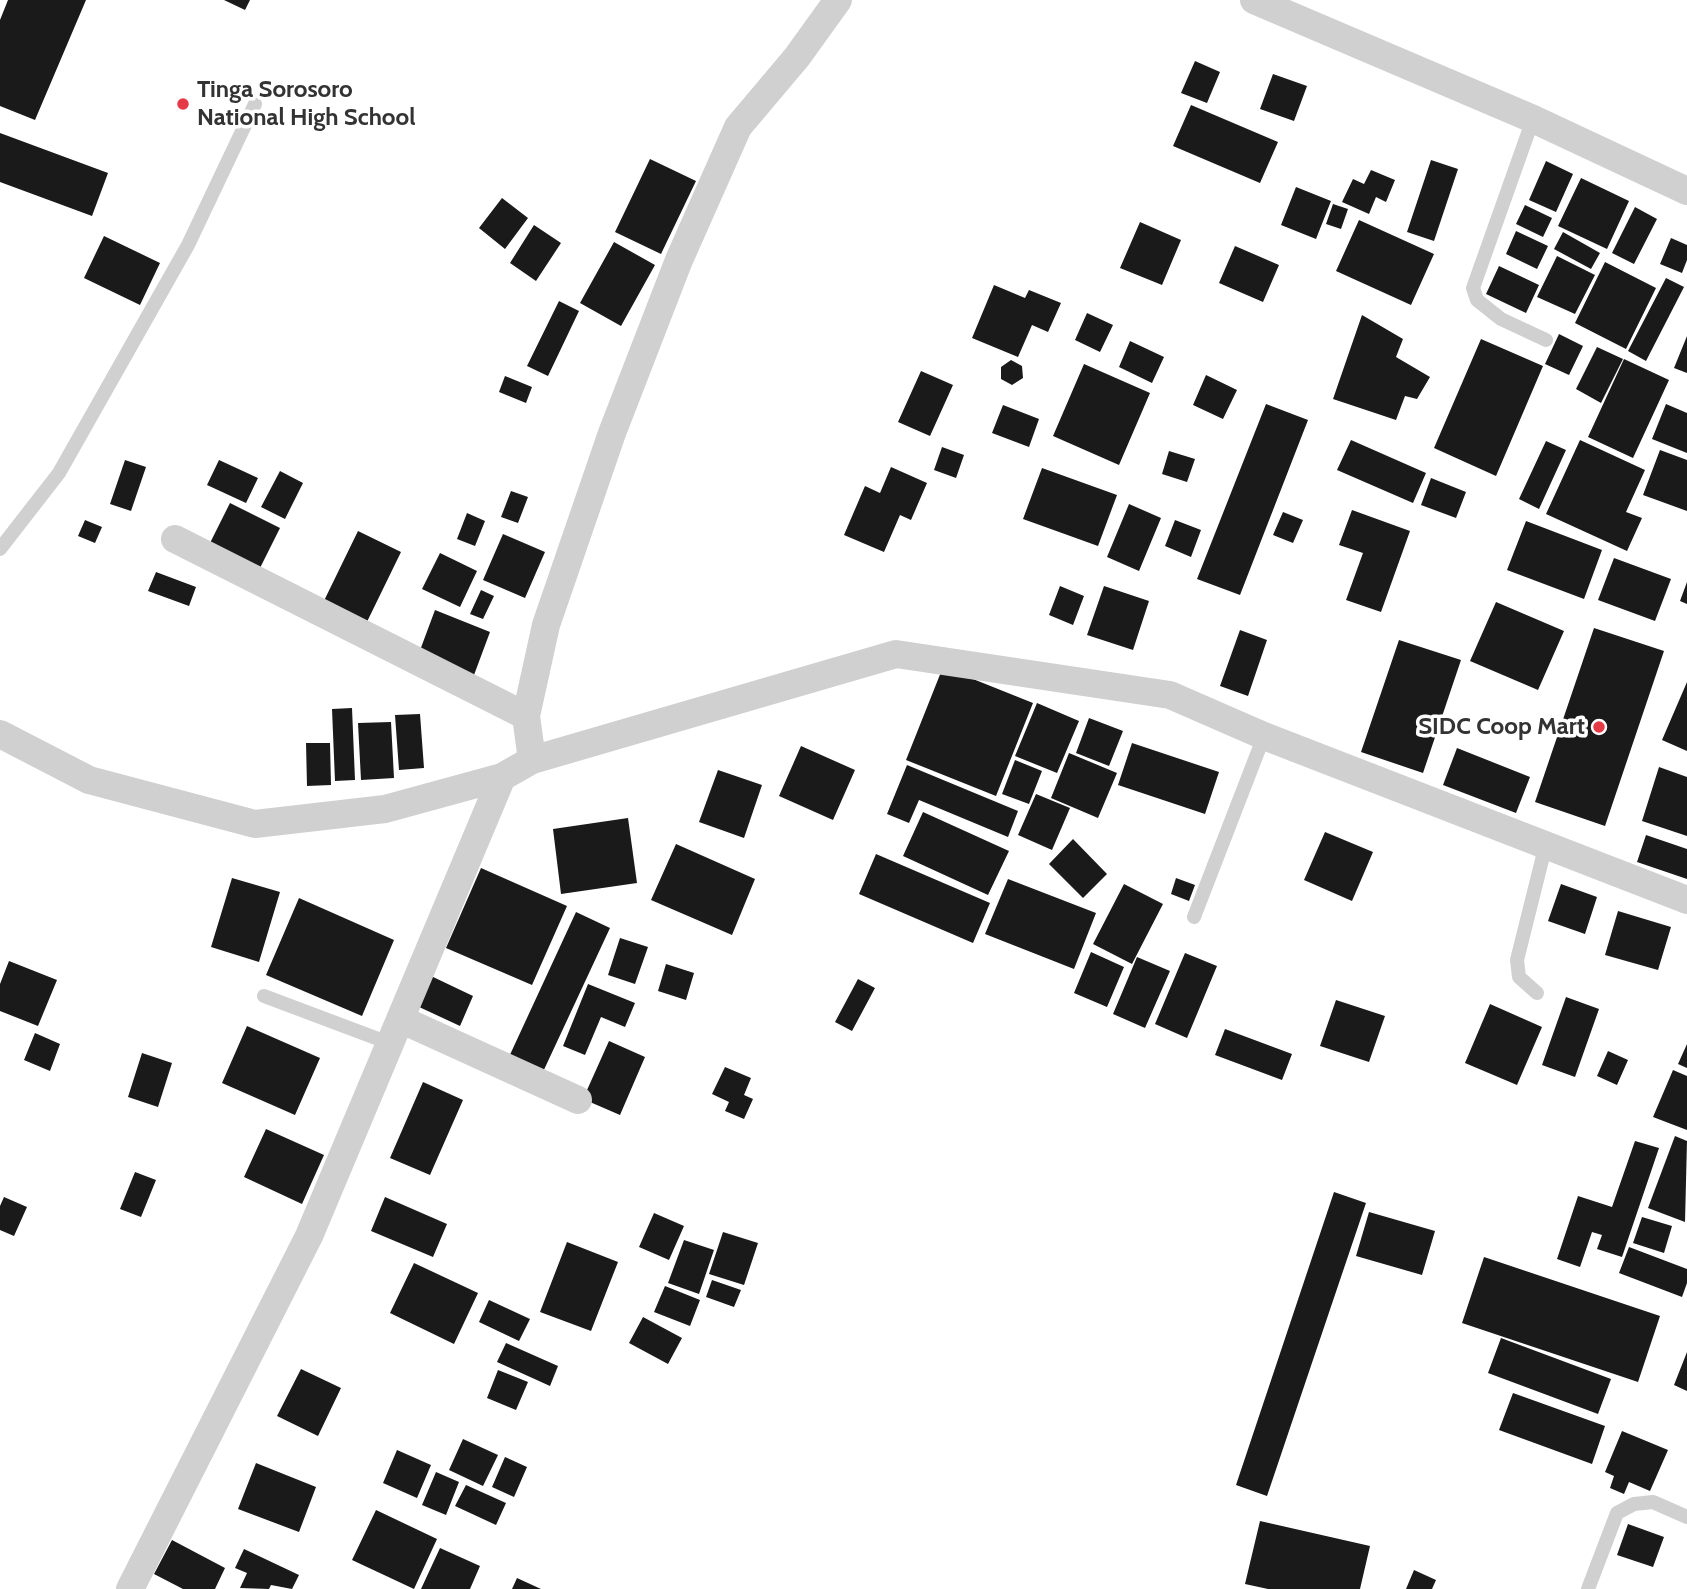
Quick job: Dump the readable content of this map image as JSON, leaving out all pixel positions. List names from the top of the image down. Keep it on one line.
{"places":["Tinga Sorosoro National High School","SIDC Coop Mart"]}
